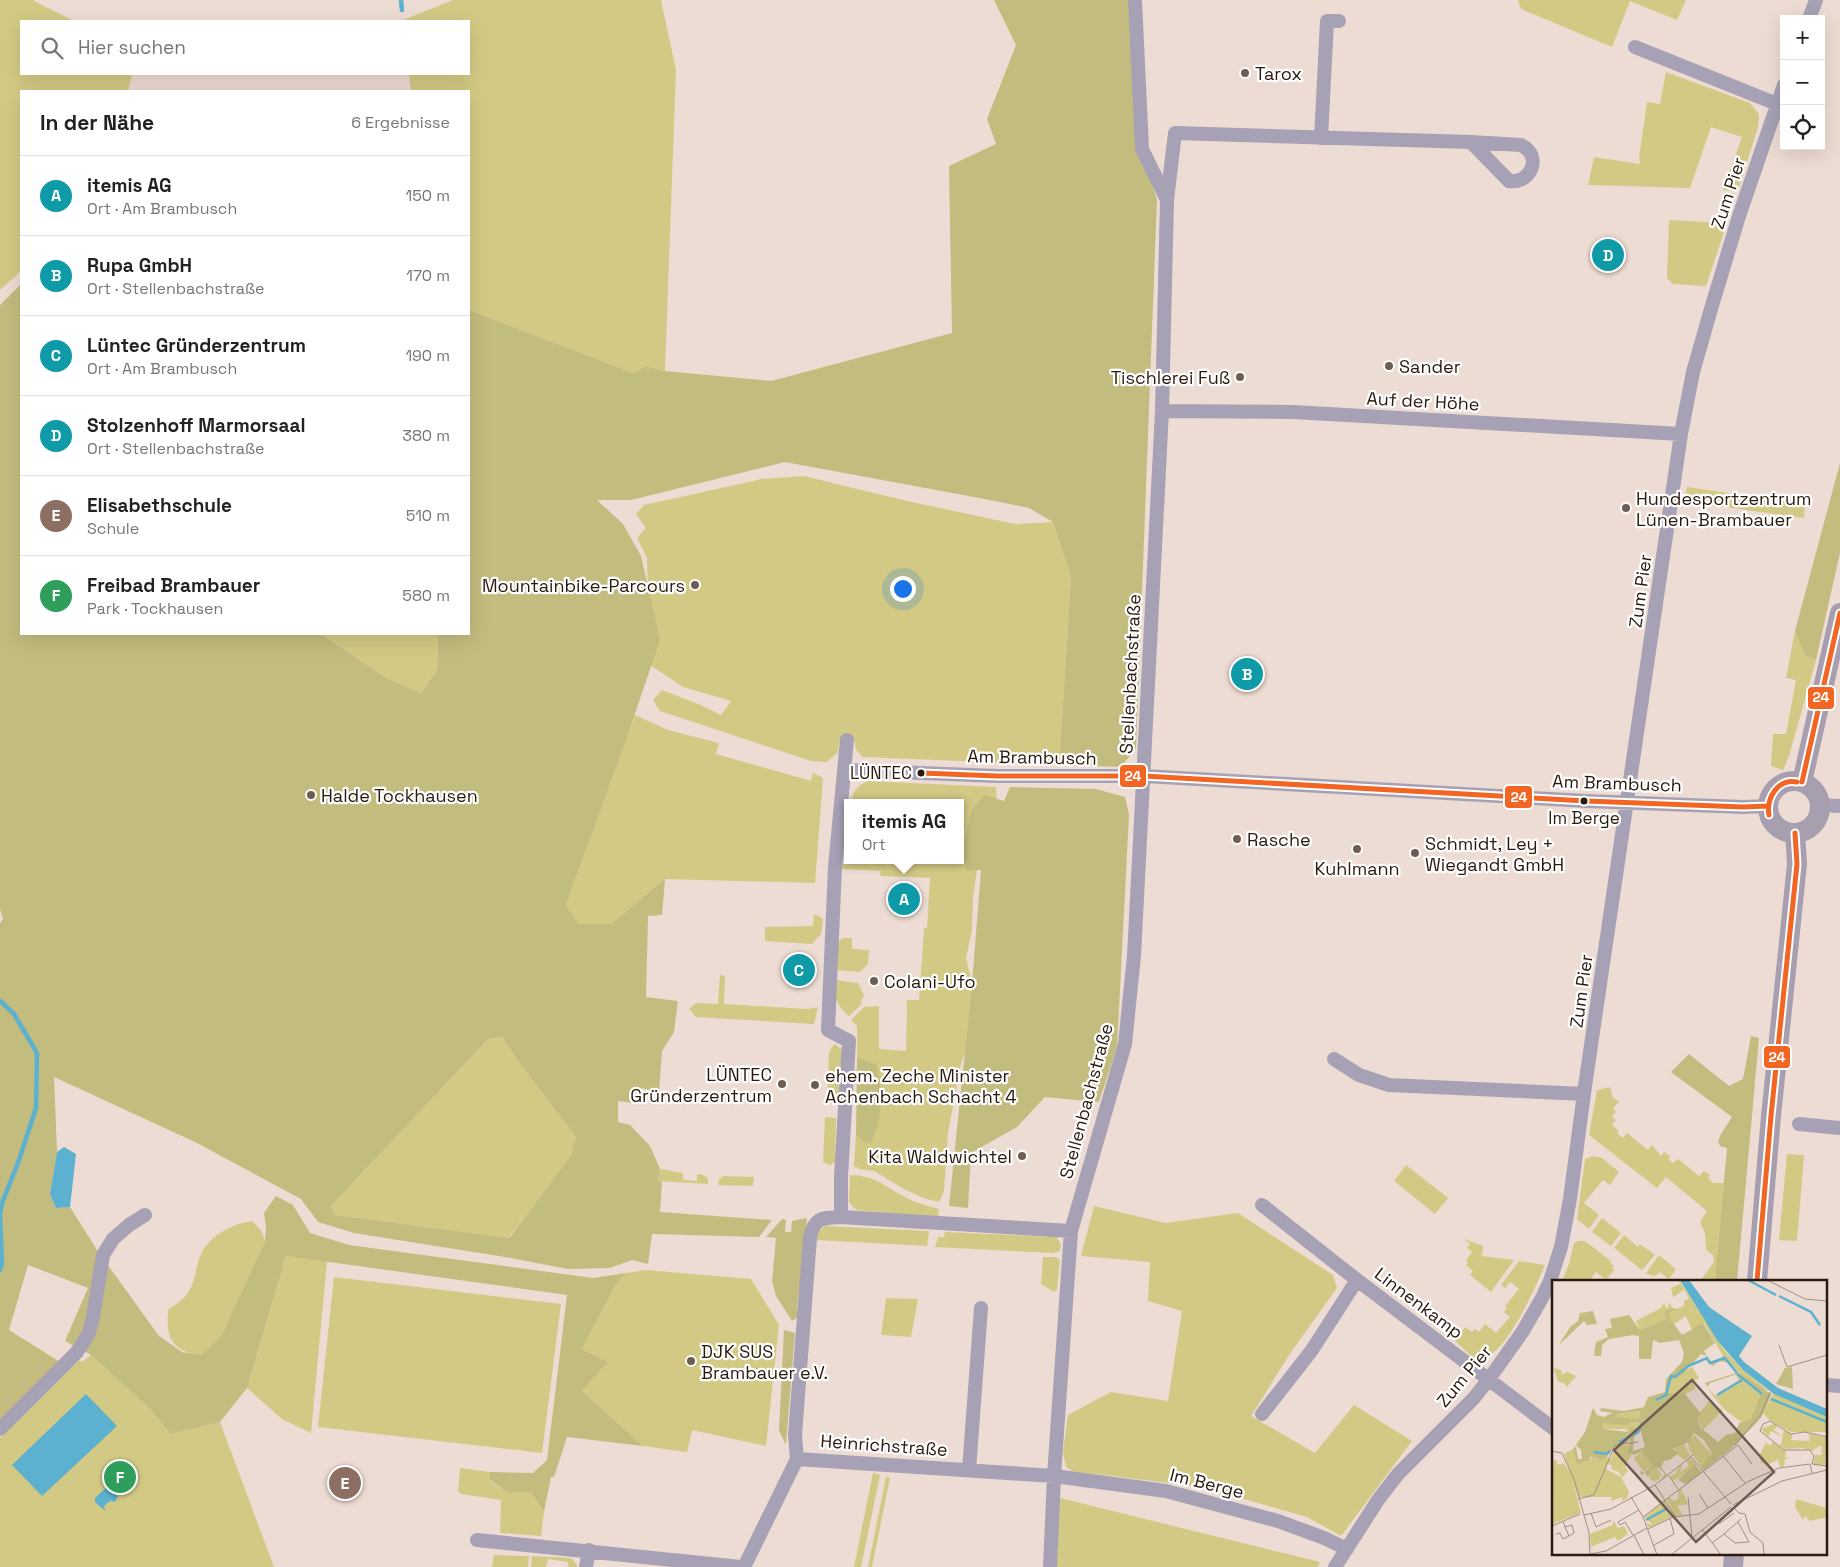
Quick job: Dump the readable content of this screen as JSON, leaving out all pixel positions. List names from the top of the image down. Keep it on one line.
{"streets":{"street":["Zum Pier","Auf der Höhe","Stellenbachstraße","Am Brambusch","Linnenkamp","Heinrichstraße","Im Berge"]},"crossings":[["Zum Pier","Auf der Höhe"],["Zum Pier","Am Brambusch"],["Zum Pier","Linnenkamp"],["Zum Pier","Im Berge"],["Auf der Höhe","Stellenbachstraße"],["Stellenbachstraße","Am Brambusch"],["Stellenbachstraße","Heinrichstraße"],["Stellenbachstraße","Im Berge"],["Heinrichstraße","Im Berge"]],"places":["Tarox","Sander","Tischlerei Fuß","Hundesportzentrum Lünen-Brambauer","Mountainbike-Parcours","LÜNTEC","Halde Tockhausen","Im Berge","Rasche","Kuhlmann","Schmidt, Ley + Wiegandt GmbH","Colani-Ufo","LÜNTEC Gründerzentrum","ehem. Zeche Minister Achenbach Schacht 4","Kita Waldwichtel","DJK SUS Brambauer e.V."],"lines":["transit line 24"],"page":{"map_buttons":["+","−"],"search":"Hier suchen","heading":["In der Nähe","6 Ergebnisse"],"list":[{"mark":"A","name":"itemis AG","note":"Ort · Am Brambusch","value":"150 m"},{"mark":"B","name":"Rupa GmbH","note":"Ort · Stellenbachstraße","value":"170 m"},{"mark":"C","name":"Lüntec Gründerzentrum","note":"Ort · Am Brambusch","value":"190 m"},{"mark":"D","name":"Stolzenhoff Marmorsaal","note":"Ort · Stellenbachstraße","value":"380 m"},{"mark":"E","name":"Elisabethschule","note":"Schule","value":"510 m"},{"mark":"F","name":"Freibad Brambauer","note":"Park · Tockhausen","value":"580 m"}],"pins":["D","B","A","C","F","E"],"popup":["itemis AG","Ort"]}}
